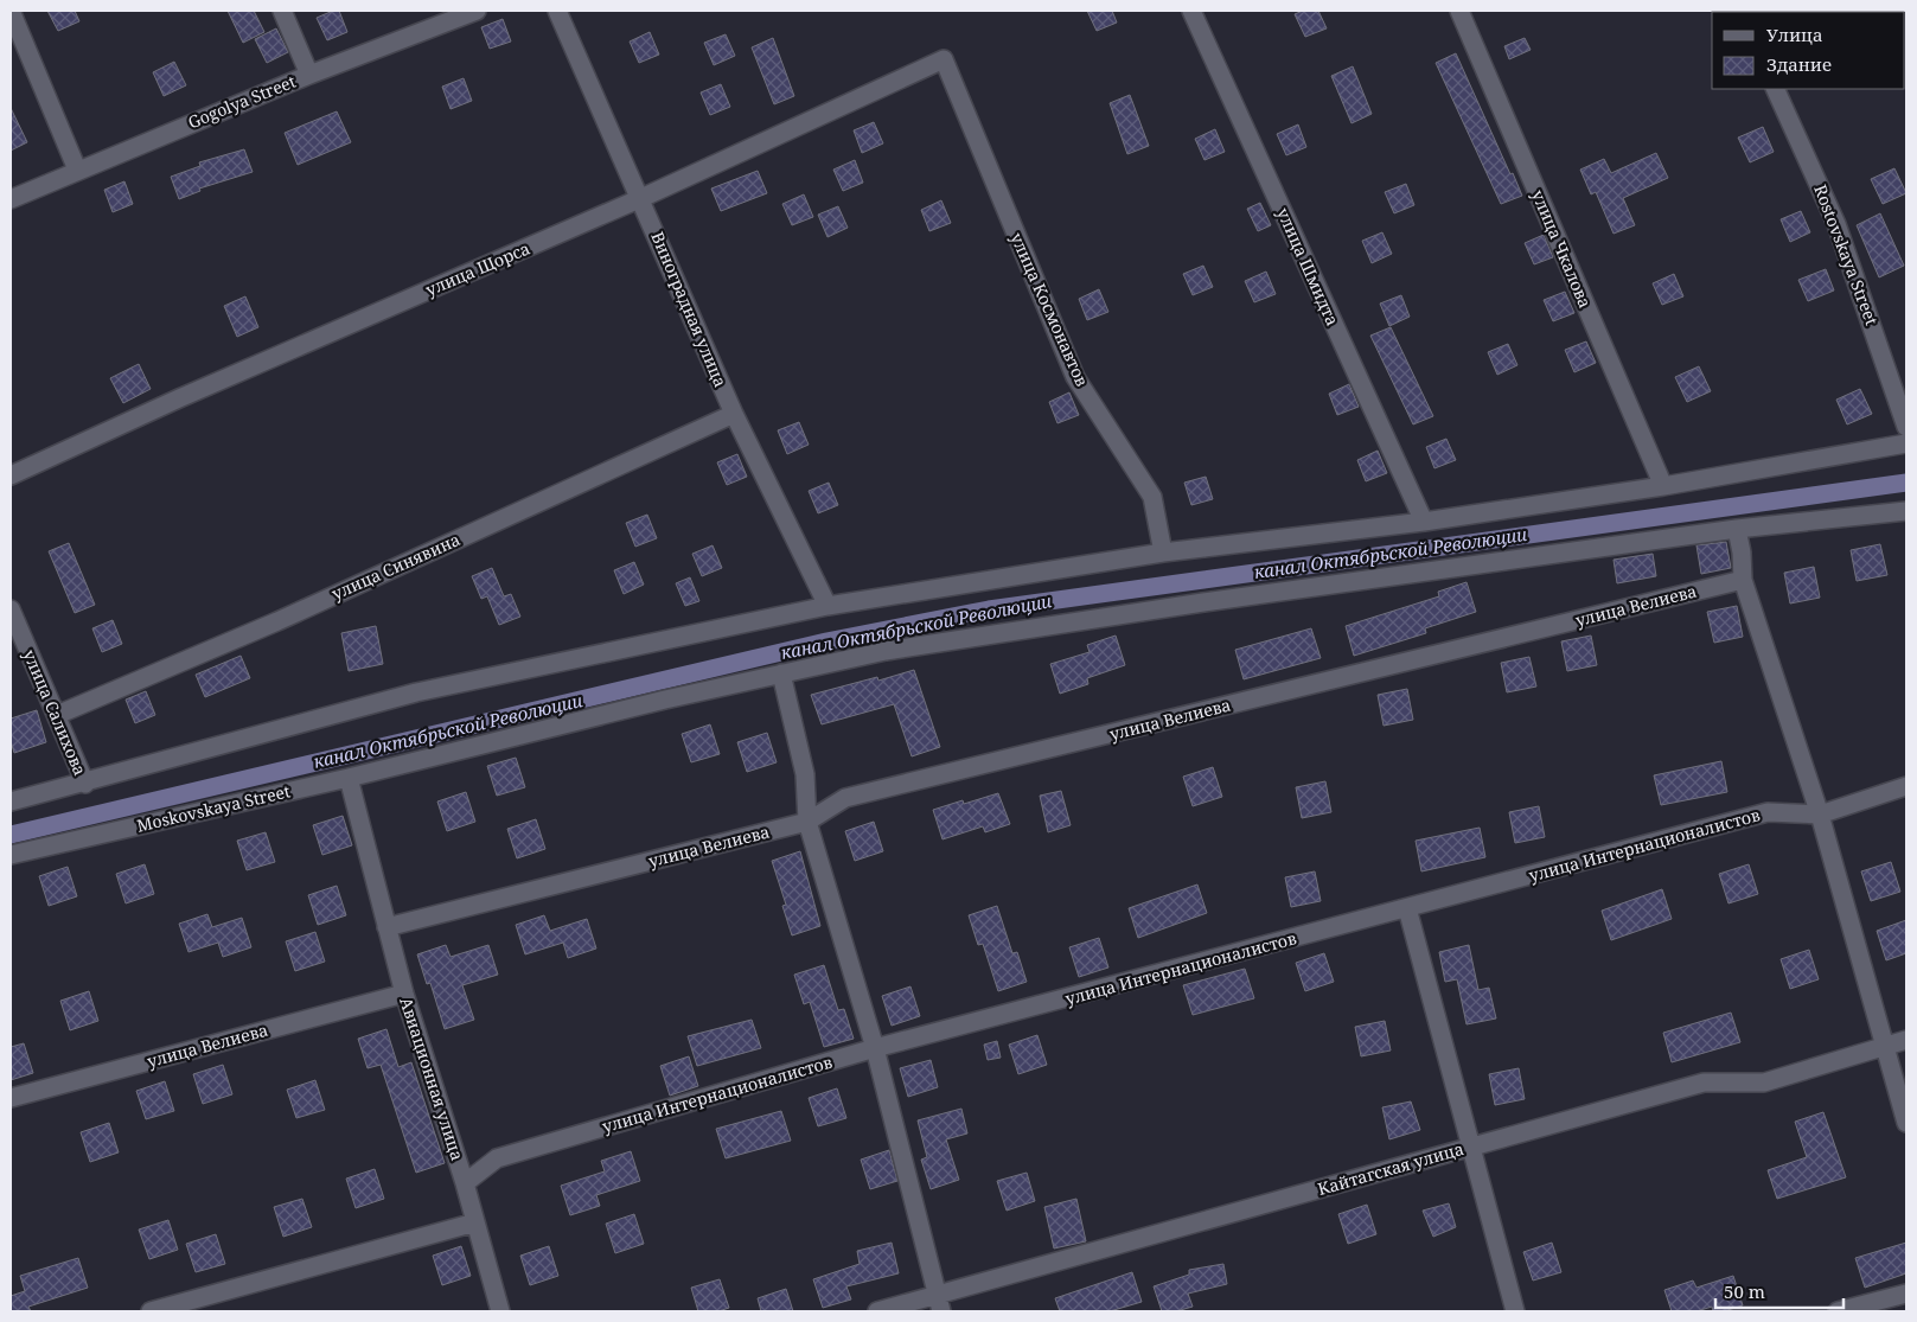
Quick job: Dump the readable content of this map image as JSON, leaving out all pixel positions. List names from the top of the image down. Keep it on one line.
{"streets":{"street":["Gogolya Street","улица Чкалова","Rostovskaya Street","улица Шмидта","улица Щорса","Виноградная улица","улица Космонавтов","улица Синявина","улица Велиева","улица Салихова","Moskovskaya Street","улица Интернационалистов","Авиационная улица","Кайтагская улица"]},"crossings":[["улица Щорса","Виноградная улица"],["улица Щорса","улица Космонавтов"],["Виноградная улица","улица Синявина"],["улица Синявина","улица Салихова"],["улица Велиева","Авиационная улица"],["Moskovskaya Street","Авиационная улица"],["улица Интернационалистов","Авиационная улица"]],"water":["канал Октябрьской Революции"],"legend":["Улица","Здание"],"scale_bar":"50 m"}
